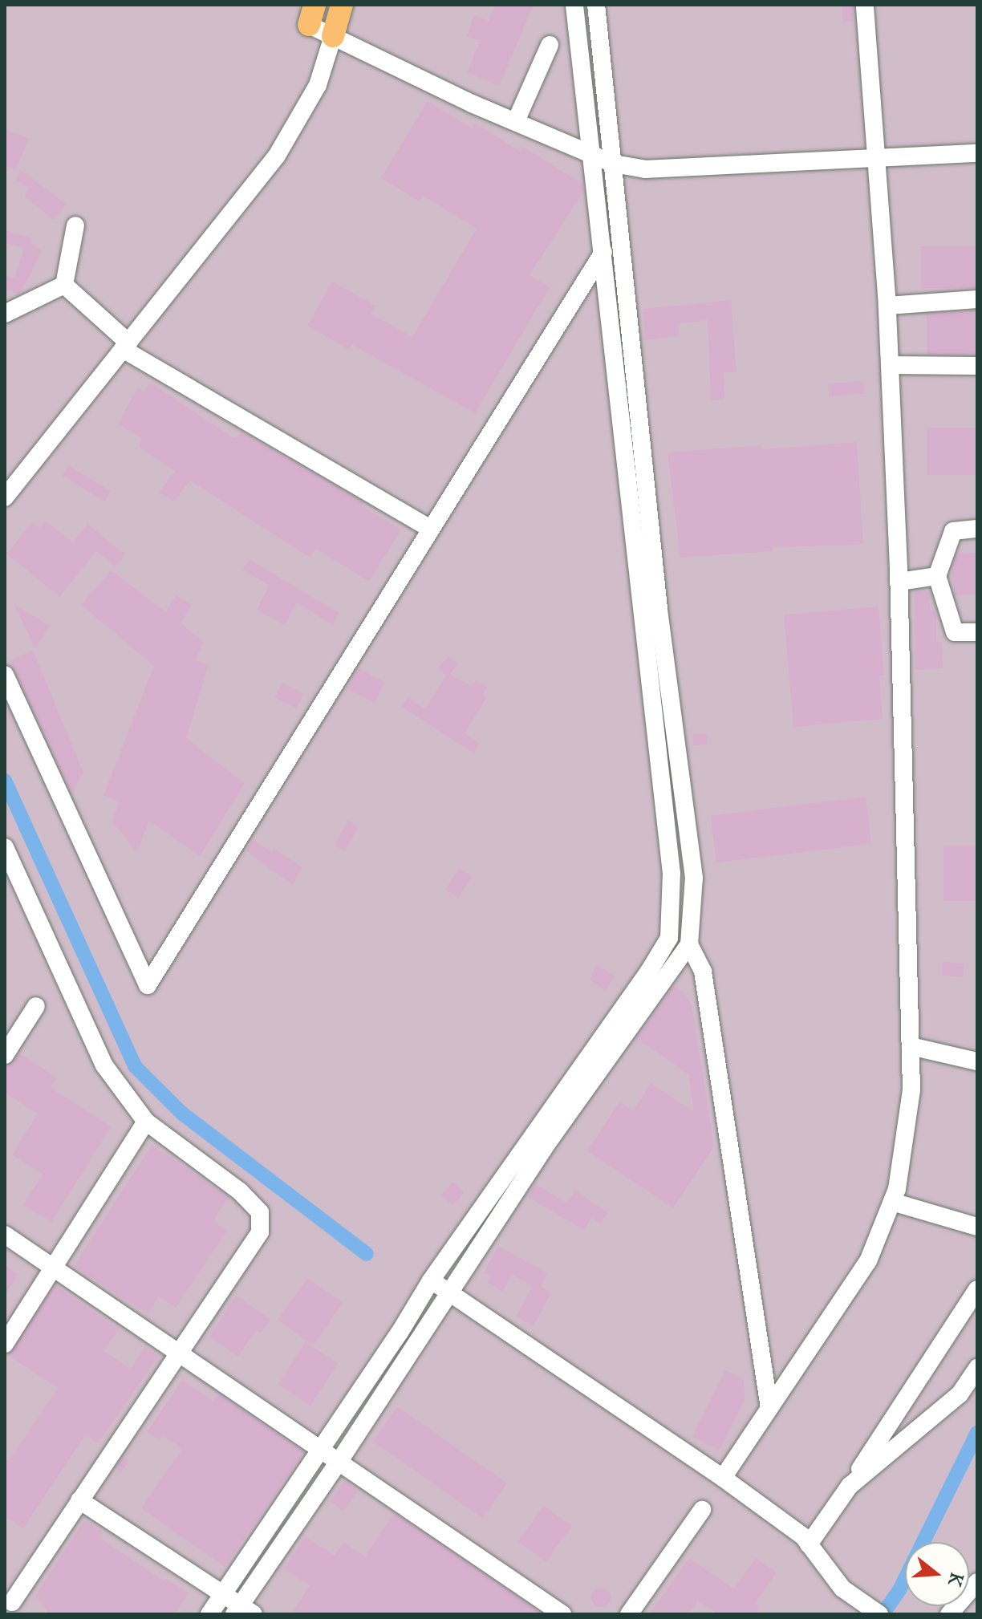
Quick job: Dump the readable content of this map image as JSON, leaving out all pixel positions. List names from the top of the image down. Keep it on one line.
{"north":"right"}
